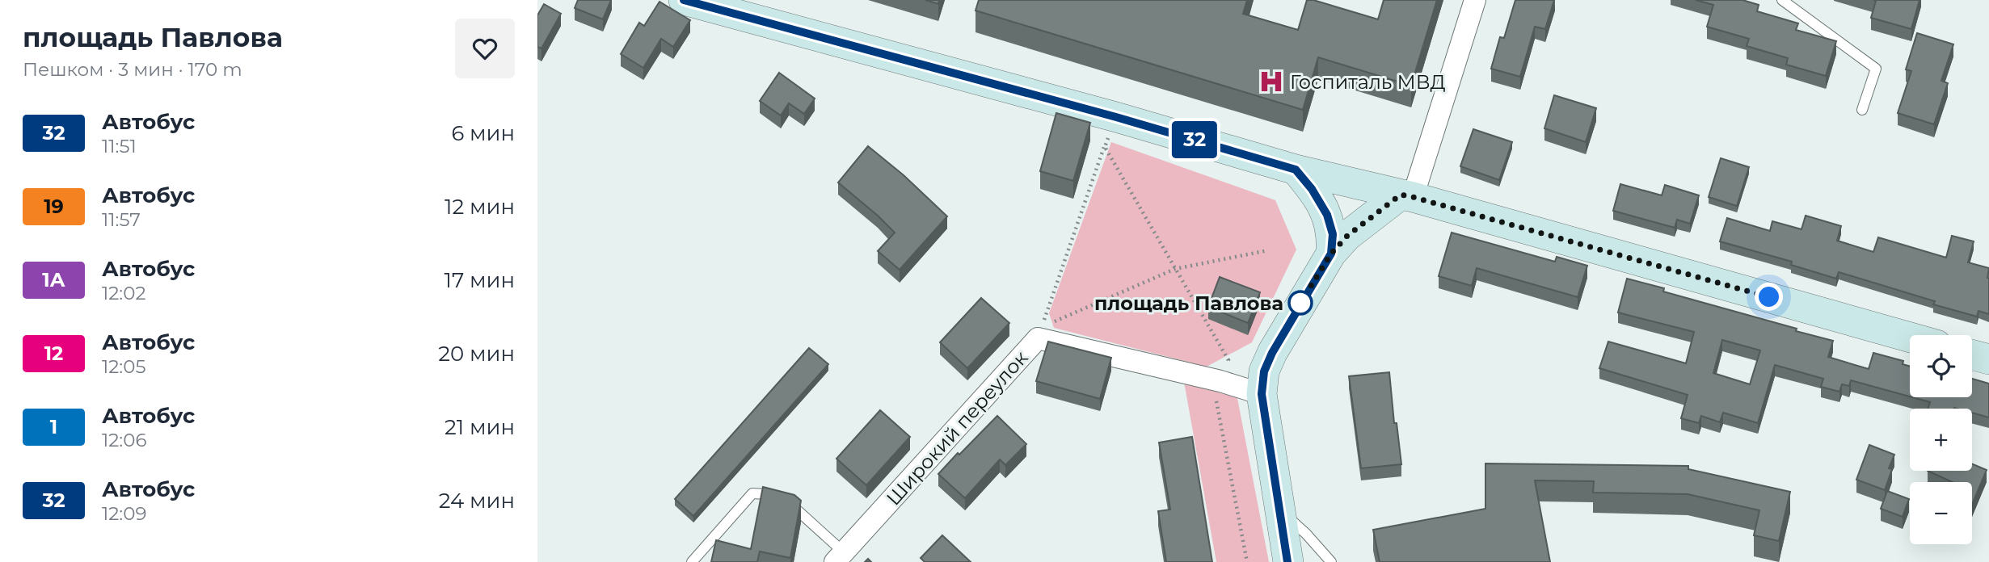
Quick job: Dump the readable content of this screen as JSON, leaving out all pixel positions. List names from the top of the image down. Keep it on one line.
{"streets":{"street":["Широкий переулок"]},"places":{"hospital":["Госпиталь МВД"],"other":["площадь Павлова"]},"lines":["bus line 32"],"page":{"heading":["площадь Павлова","Пешком · 3 мин · 170 m"],"on_map":"32","list":[{"mark":"32","name":"Автобус","note":"11:51","value":"6 мин"},{"mark":"19","name":"Автобус","note":"11:57","value":"12 мин"},{"mark":"1А","name":"Автобус","note":"12:02","value":"17 мин"},{"mark":"12","name":"Автобус","note":"12:05","value":"20 мин"},{"mark":"1","name":"Автобус","note":"12:06","value":"21 мин"},{"mark":"32","name":"Автобус","note":"12:09","value":"24 мин"}],"map_buttons":["+","−"]}}
